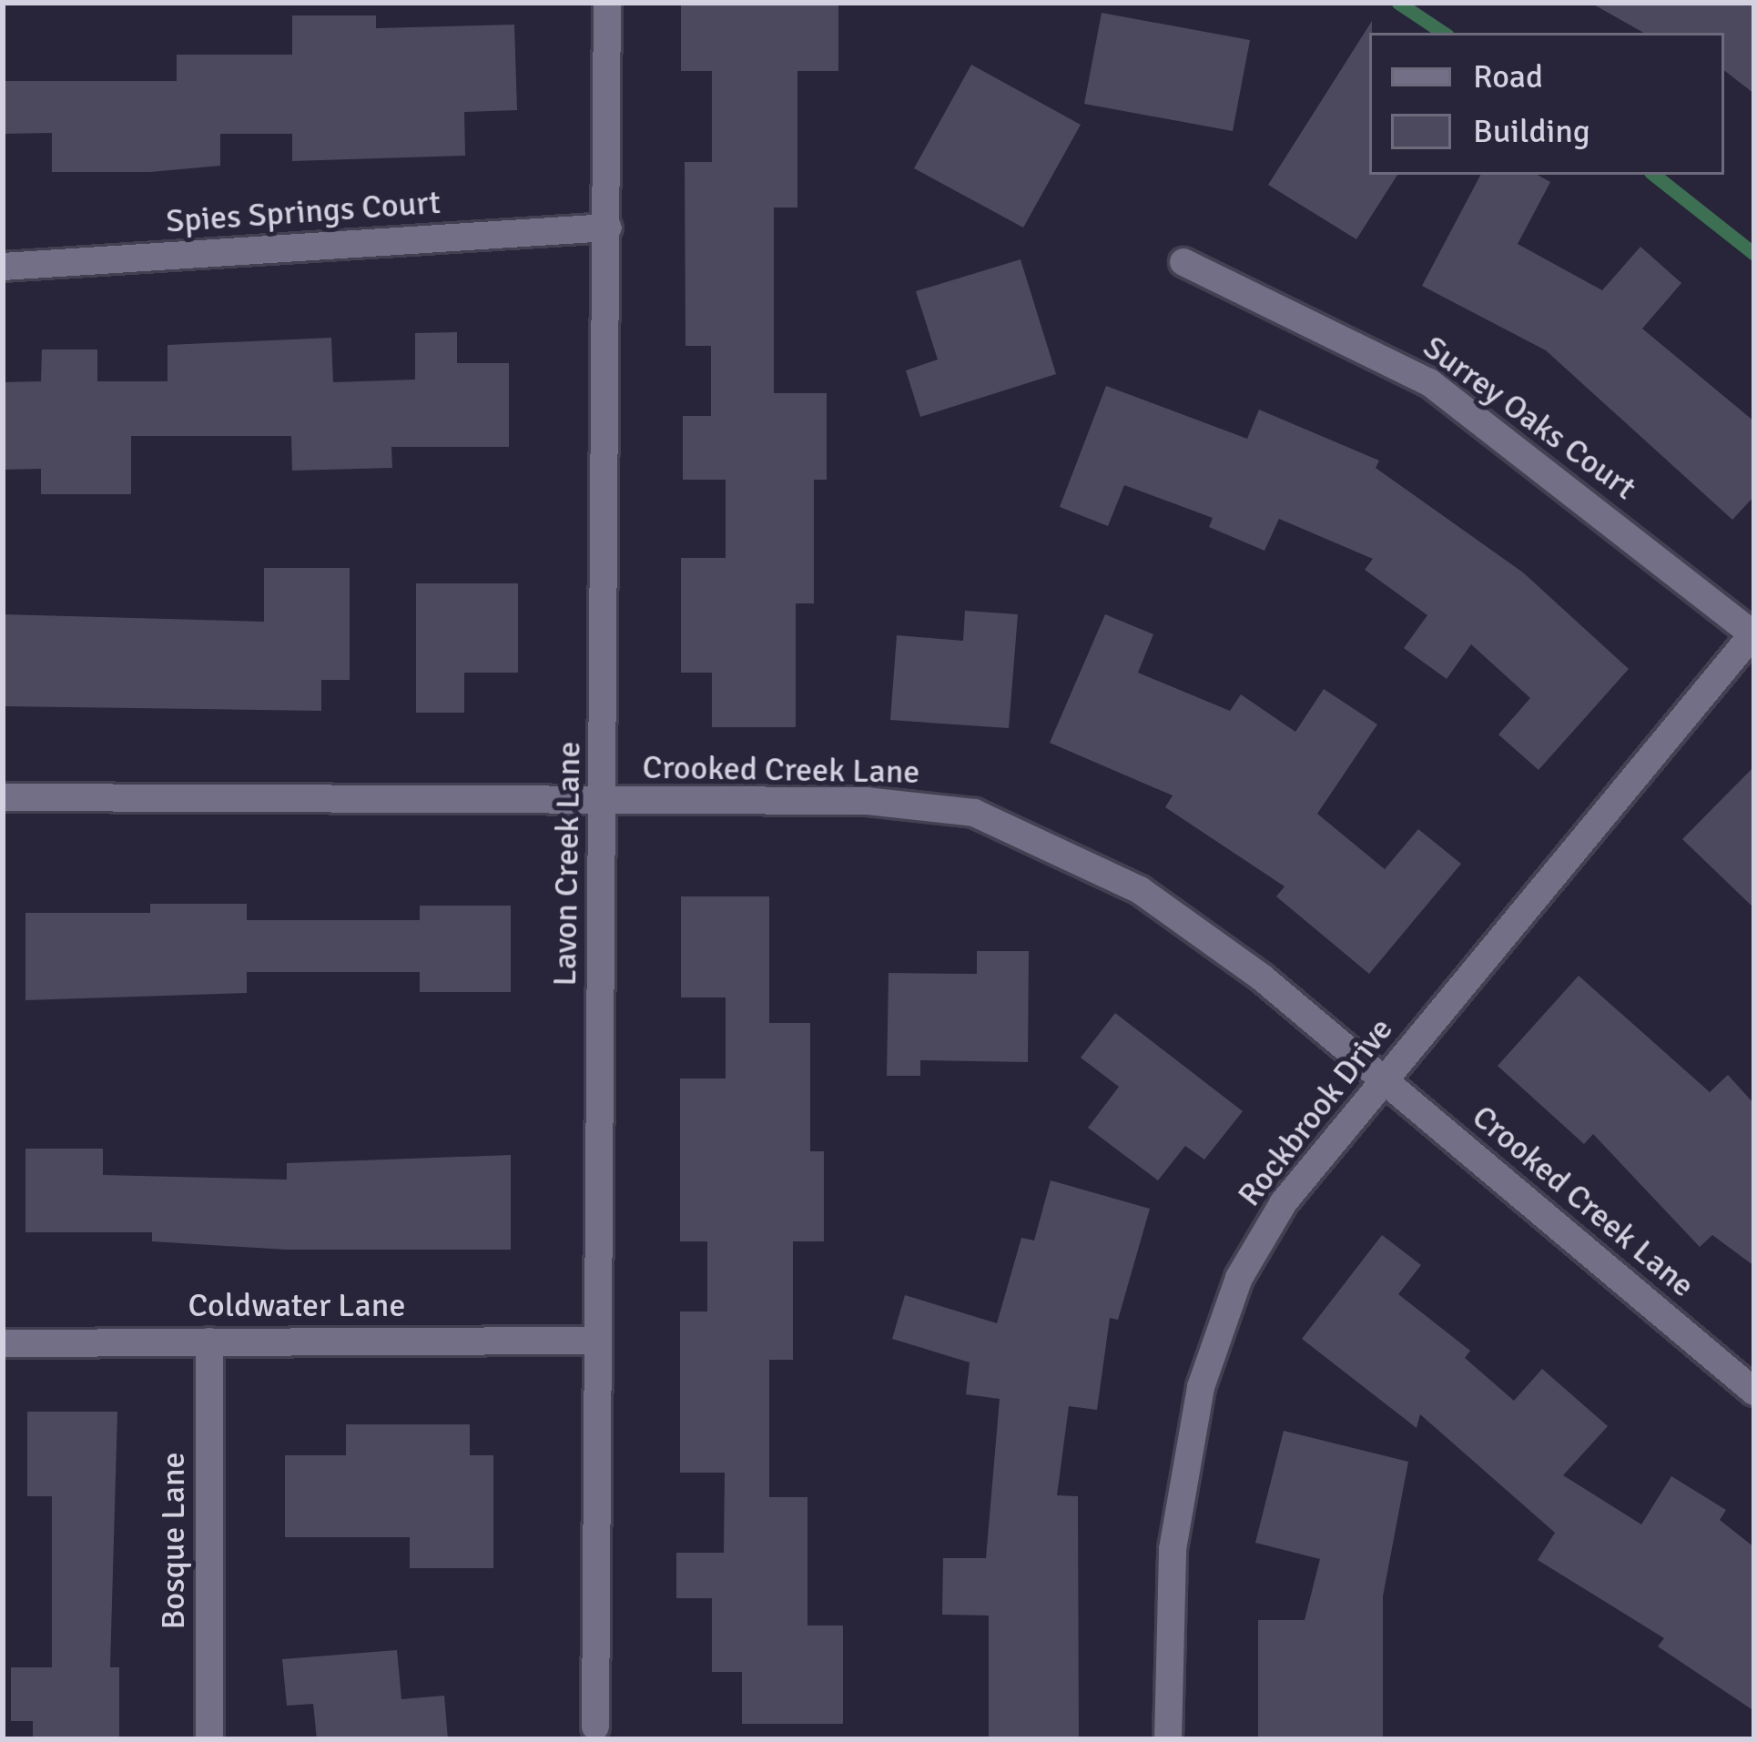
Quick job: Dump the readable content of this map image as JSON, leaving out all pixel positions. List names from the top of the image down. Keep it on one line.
{"streets":{"street":["Spies Springs Court","Surrey Oaks Court","Crooked Creek Lane","Lavon Creek Lane","Rockbrook Drive","Coldwater Lane","Bosque Lane"]},"crossings":[["Spies Springs Court","Lavon Creek Lane"],["Surrey Oaks Court","Rockbrook Drive"],["Crooked Creek Lane","Lavon Creek Lane"],["Crooked Creek Lane","Rockbrook Drive"],["Lavon Creek Lane","Coldwater Lane"],["Coldwater Lane","Bosque Lane"]],"legend":["Road","Building"]}
